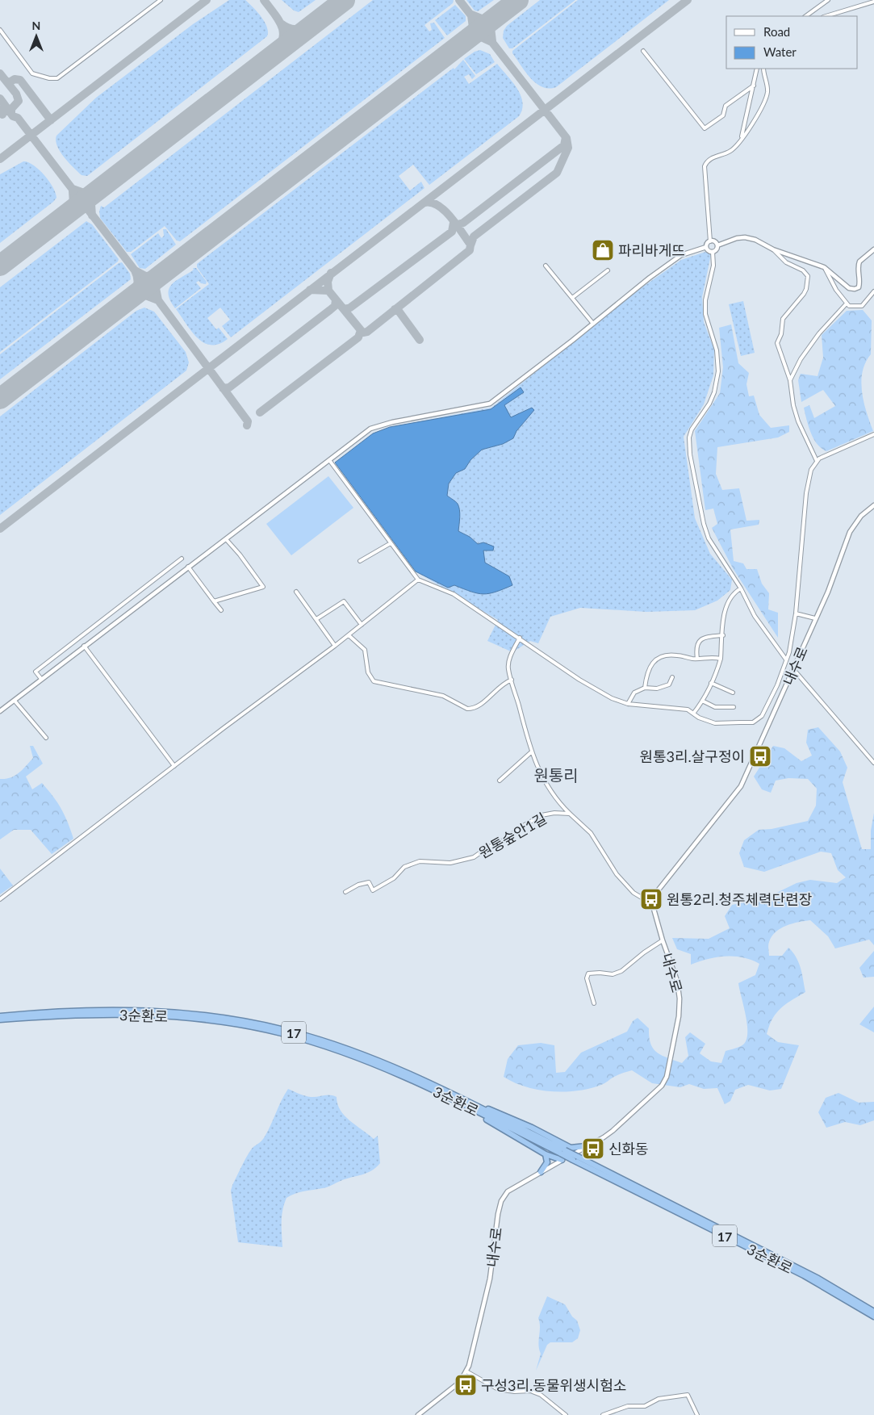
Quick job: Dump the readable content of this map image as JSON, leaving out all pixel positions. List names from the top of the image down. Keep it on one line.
{"streets":{"highway":["3순환로","17"],"street":["내수로","원통숲안1길"]},"crossings":[["내수로","3순환로"]],"districts":["원통리"],"places":{"shop":["파리바게뜨"],"bus stop":["원통3리.살구정이","원통2리.청주체력단련장","신화동","구성3리.동물위생시험소"]},"legend":["Road","Water"],"north":"top"}
